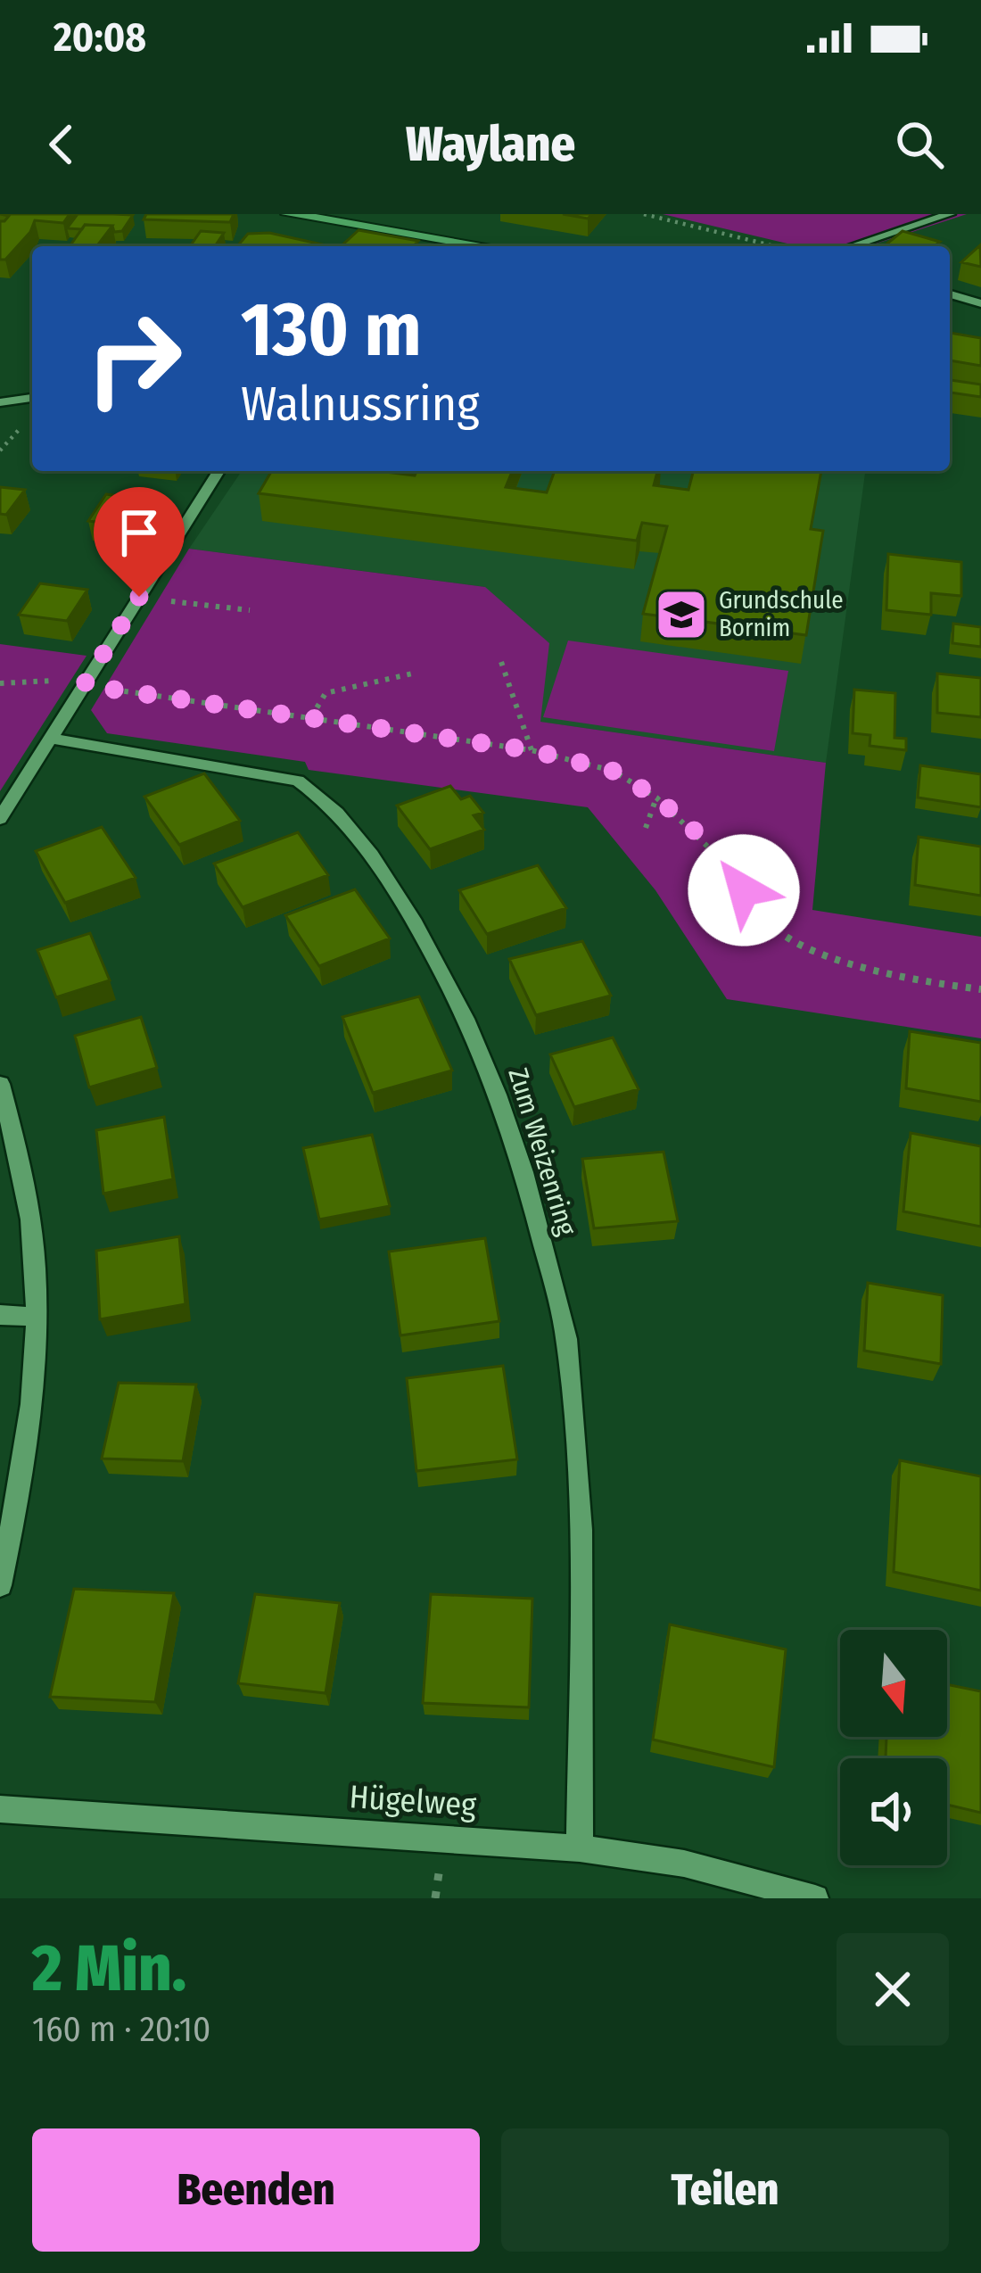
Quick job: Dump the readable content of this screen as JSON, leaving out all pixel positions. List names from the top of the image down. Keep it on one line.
{"streets":{"street":["Zum Weizenring","Hügelweg"]},"crossings":[["Zum Weizenring","Hügelweg"]],"places":{"school or university":["Grundschule Bornim"]},"north":"bottom","page":{"status":"20:08","header":"Waylane","turn":["130 m","Walnussring"],"heading":["2 Min.","160 m · 20:10"],"buttons":["Beenden","Teilen"]}}
